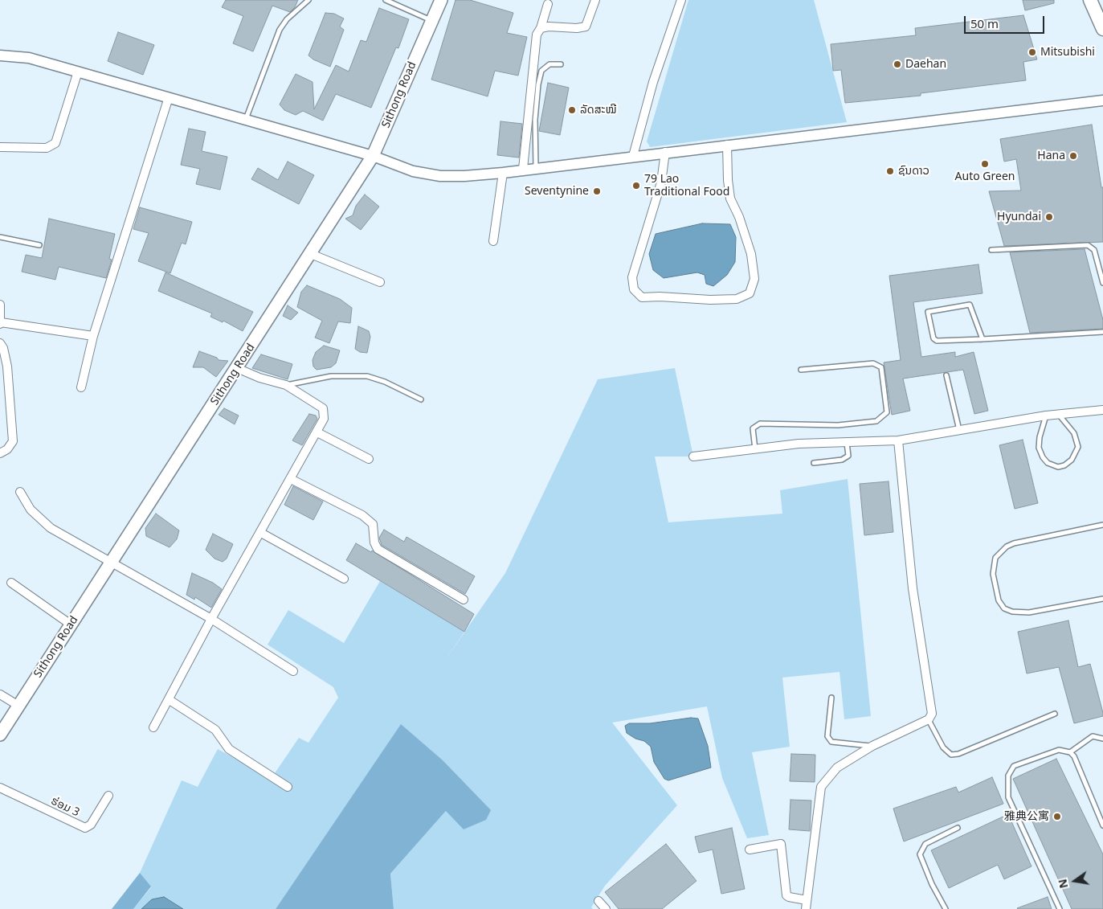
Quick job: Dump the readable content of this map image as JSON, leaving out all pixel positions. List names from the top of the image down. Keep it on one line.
{"streets":{"main road":["Sithong Road"],"street":["ຮ່ອມ 3"]},"places":["Mitsubishi","Daehan","ລັດສະໝີ","Hana","Auto Green","ຊົນດາວ","79 Lao Traditional Food","Seventynine","Hyundai","雅典公寓"],"scale_bar":"50 m","north":"left"}
